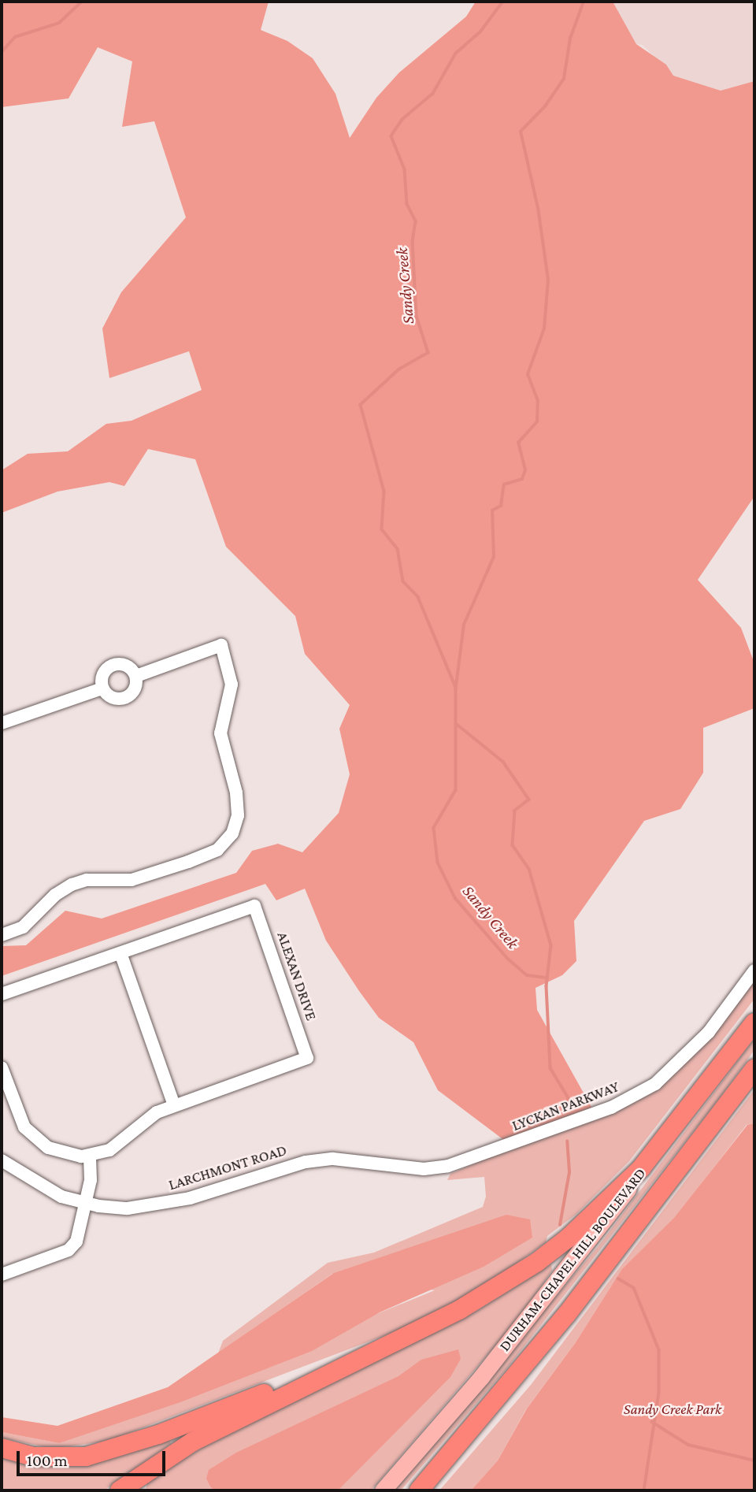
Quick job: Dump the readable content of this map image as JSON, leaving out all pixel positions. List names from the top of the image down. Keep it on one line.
{"streets":{"highway":["DURHAM-CHAPEL HILL BOULEVARD"],"street":["ALEXAN DRIVE","LYCKAN PARKWAY","LARCHMONT ROAD"]},"crossings":[["LYCKAN PARKWAY","LARCHMONT ROAD"]],"water":["Sandy Creek"],"parks":["Sandy Creek Park"],"scale_bar":"100 m"}
